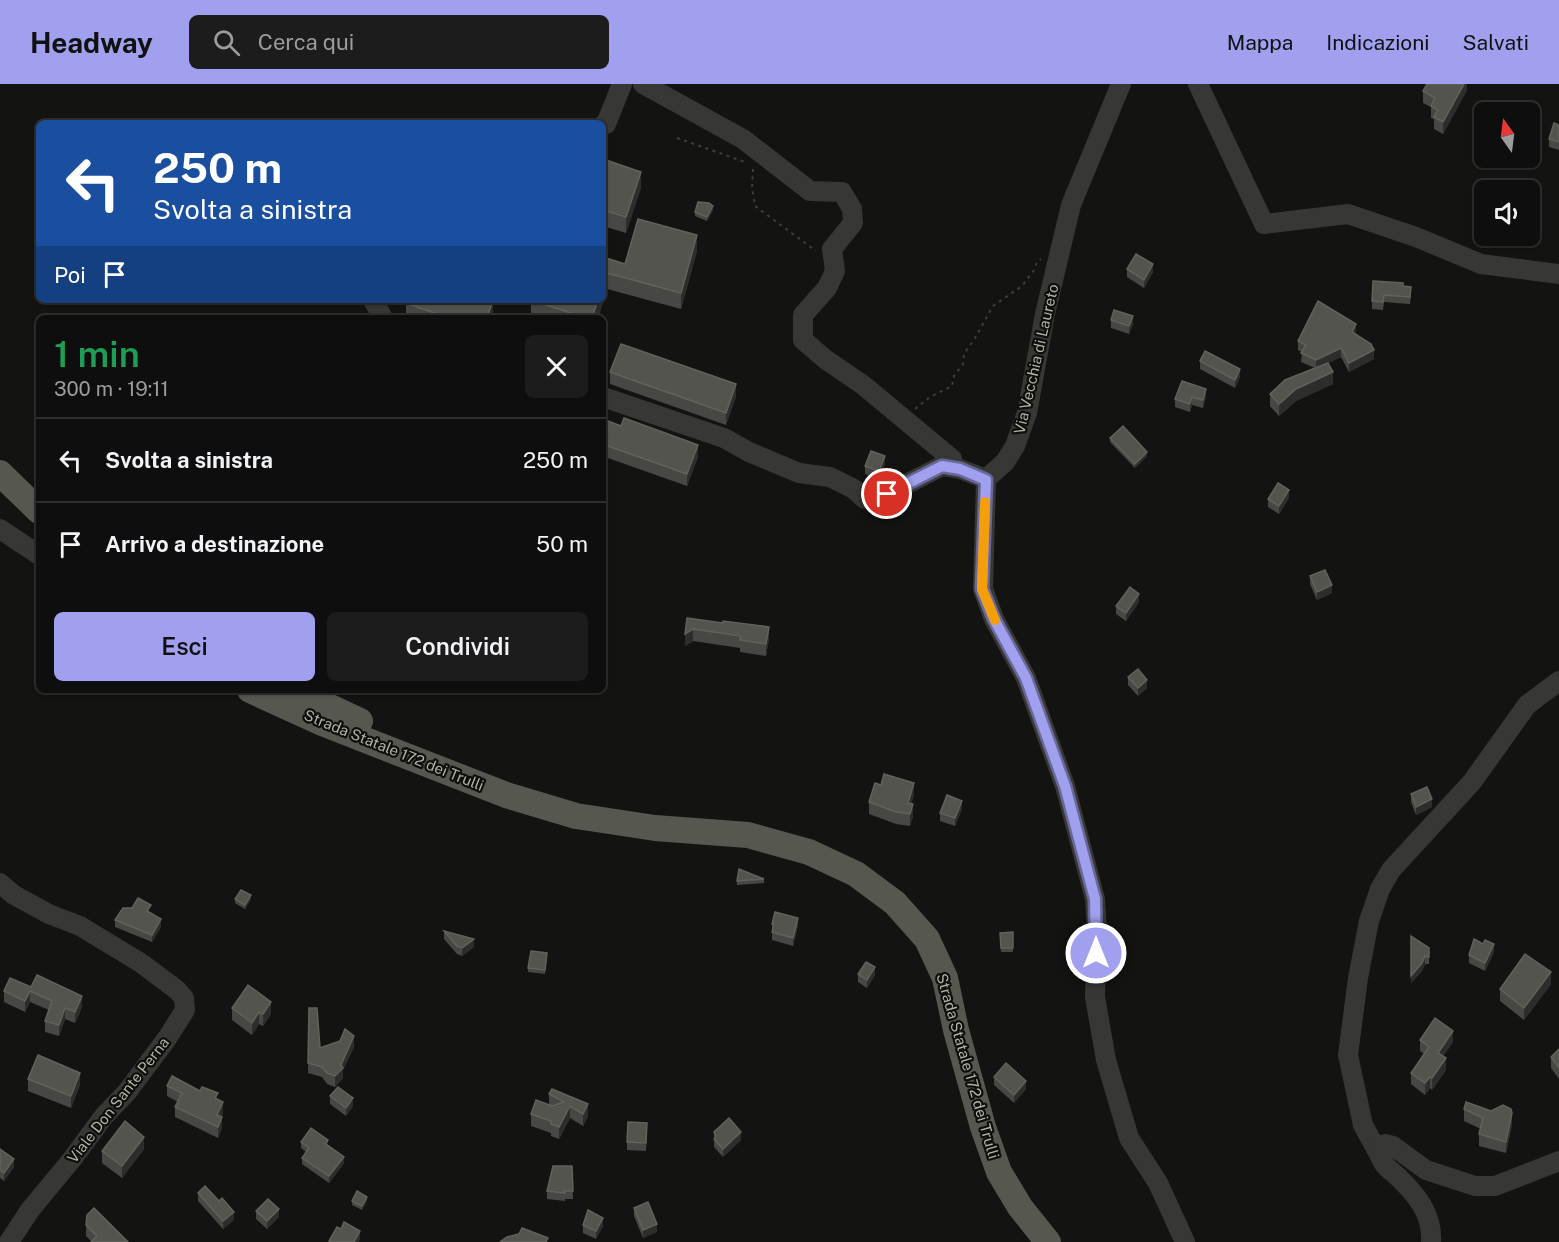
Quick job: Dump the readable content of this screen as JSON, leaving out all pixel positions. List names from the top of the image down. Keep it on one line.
{"streets":{"main road":["Strada Statale 172 dei Trulli"],"street":["Via Vecchia di Laureto","Viale Don Sante Perna"]},"north":"top","page":{"header":"Headway","search":"Cerca qui","nav":["Mappa","Indicazioni","Salvati"],"turn":["250 m","Svolta a sinistra"],"then":"Poi","heading":["1 min","300 m · 19:11"],"list":[{"name":"Svolta a sinistra","value":"250 m"},{"name":"Arrivo a destinazione","value":"50 m"}],"buttons":["Esci","Condividi"]}}
